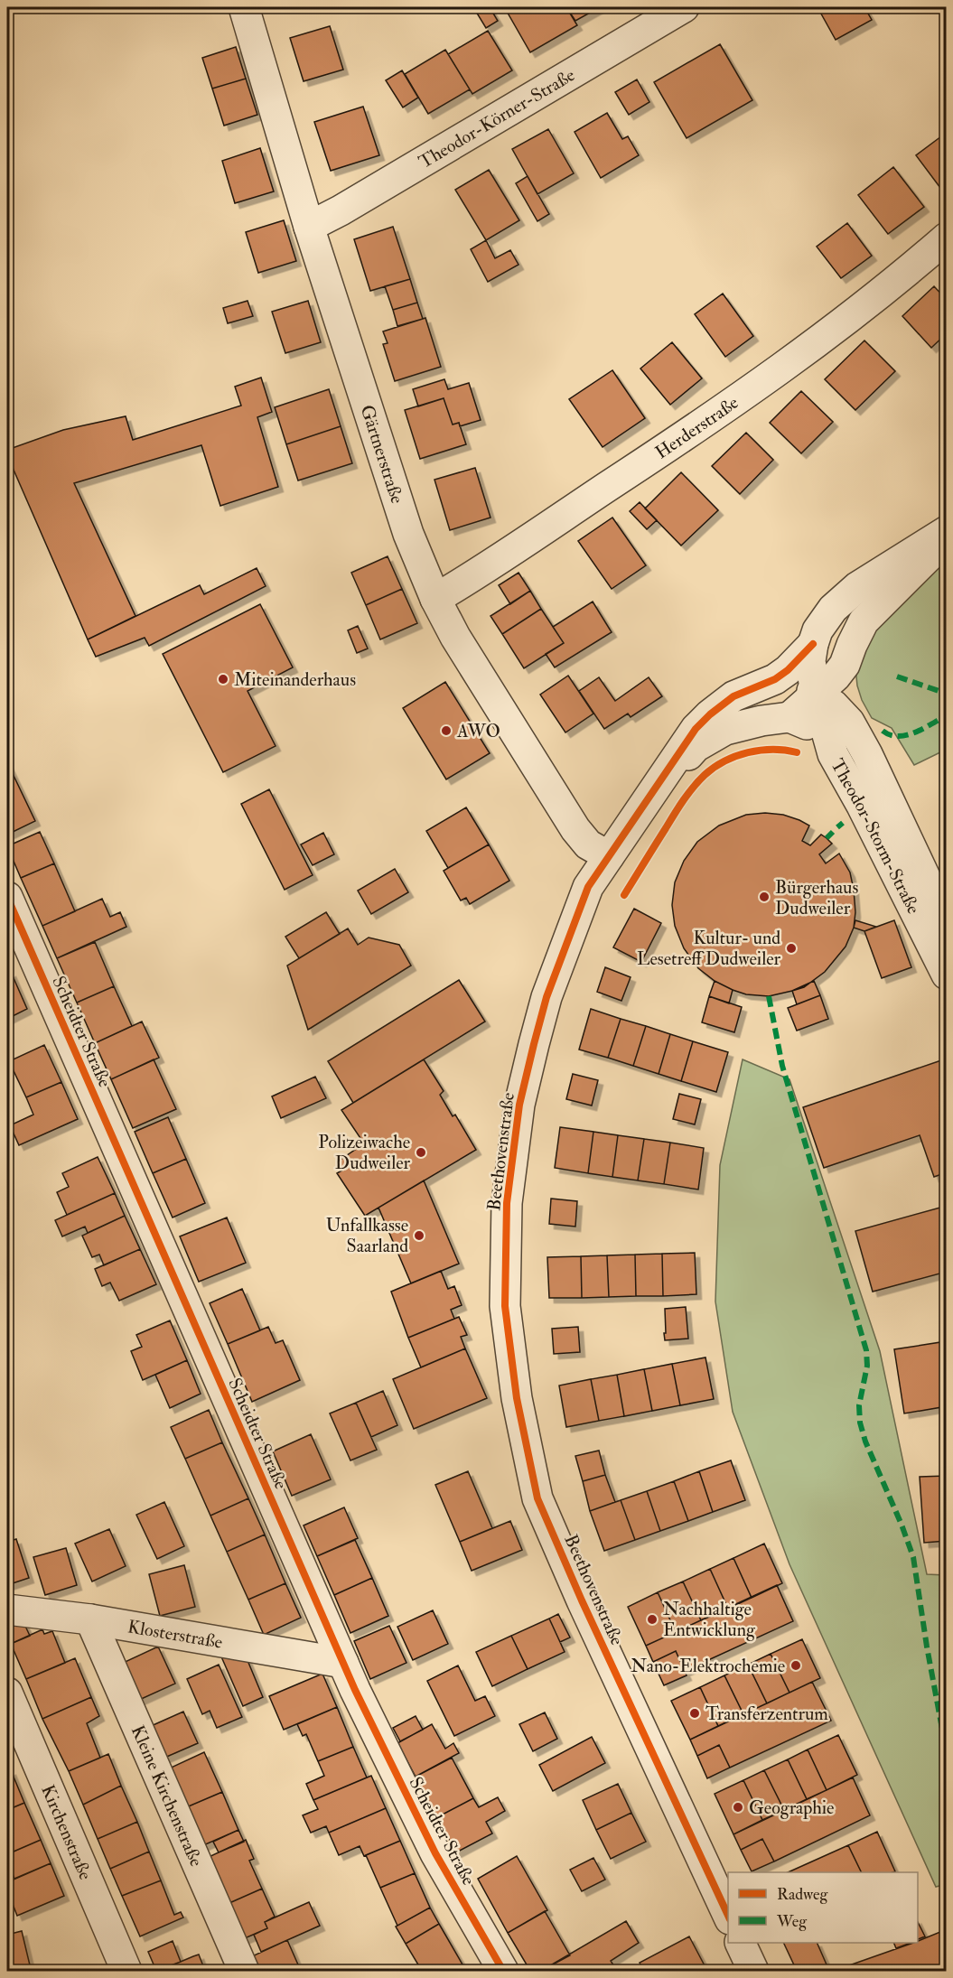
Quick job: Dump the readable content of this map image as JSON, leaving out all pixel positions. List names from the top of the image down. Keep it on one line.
{"streets":{"street":["Theodor-Körner-Straße","Herderstraße","Gärtnerstraße","Theodor-Storm-Straße","Scheidter Straße","Beethovenstraße","Klosterstraße","Kleine Kirchenstraße","Kirchenstraße"]},"crossings":[["Theodor-Körner-Straße","Gärtnerstraße"],["Herderstraße","Gärtnerstraße"],["Gärtnerstraße","Beethovenstraße"],["Theodor-Storm-Straße","Beethovenstraße"],["Scheidter Straße","Klosterstraße"],["Klosterstraße","Kleine Kirchenstraße"]],"places":["Miteinanderhaus","AWO","Bürgerhaus Dudweiler","Kultur- und Lesetreff Dudweiler","Polizeiwache Dudweiler","Unfallkasse Saarland","Nachhaltige Entwicklung","Nano-Elektrochemie","Transferzentrum","Geographie"],"legend":["Radweg","Weg"]}
